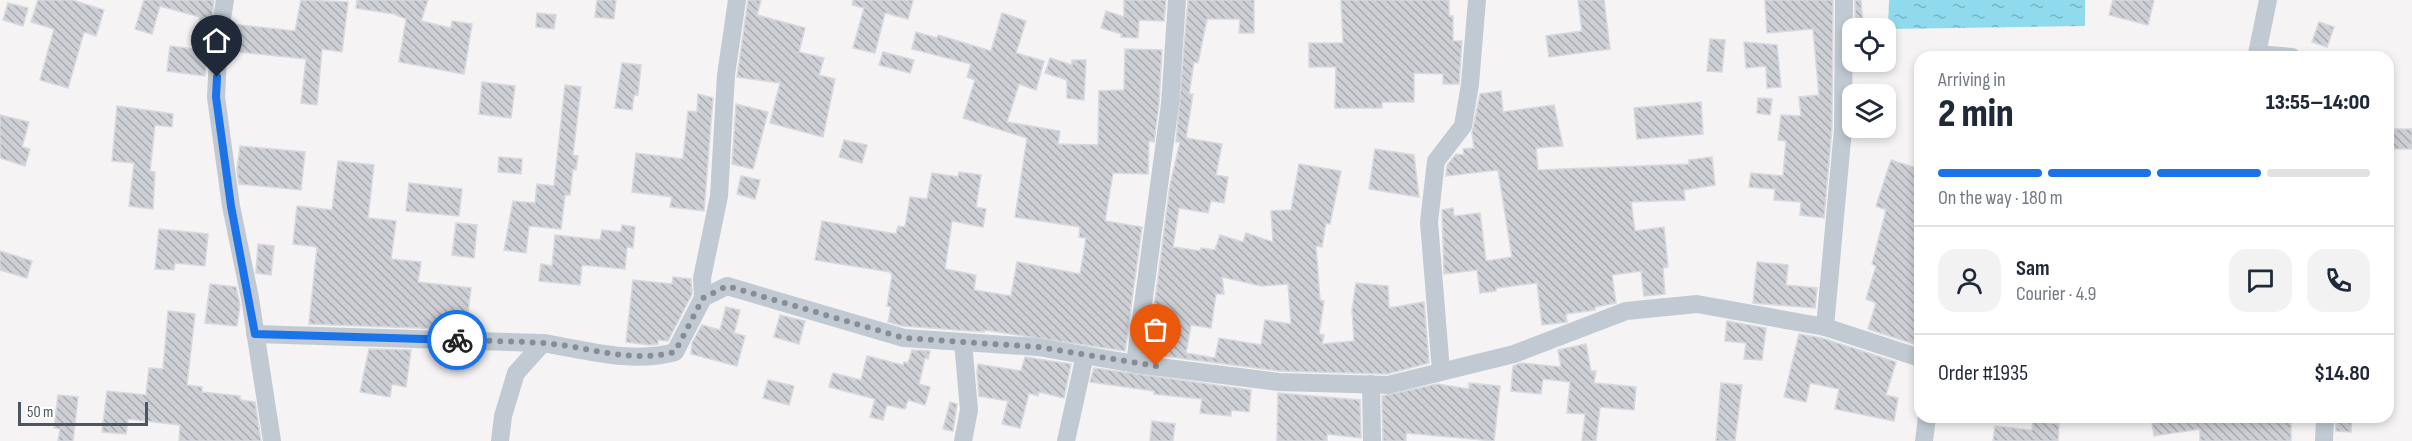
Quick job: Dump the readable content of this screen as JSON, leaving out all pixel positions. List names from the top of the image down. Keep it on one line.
{"scale_bar":"50 m","page":{"heading":["2 min","Arriving in","13:55–14:00"],"panel":["Sam","Courier · 4.9","Order #1935","$14.80"],"bar":"On the way · 180 m","scale":"50 m"}}
